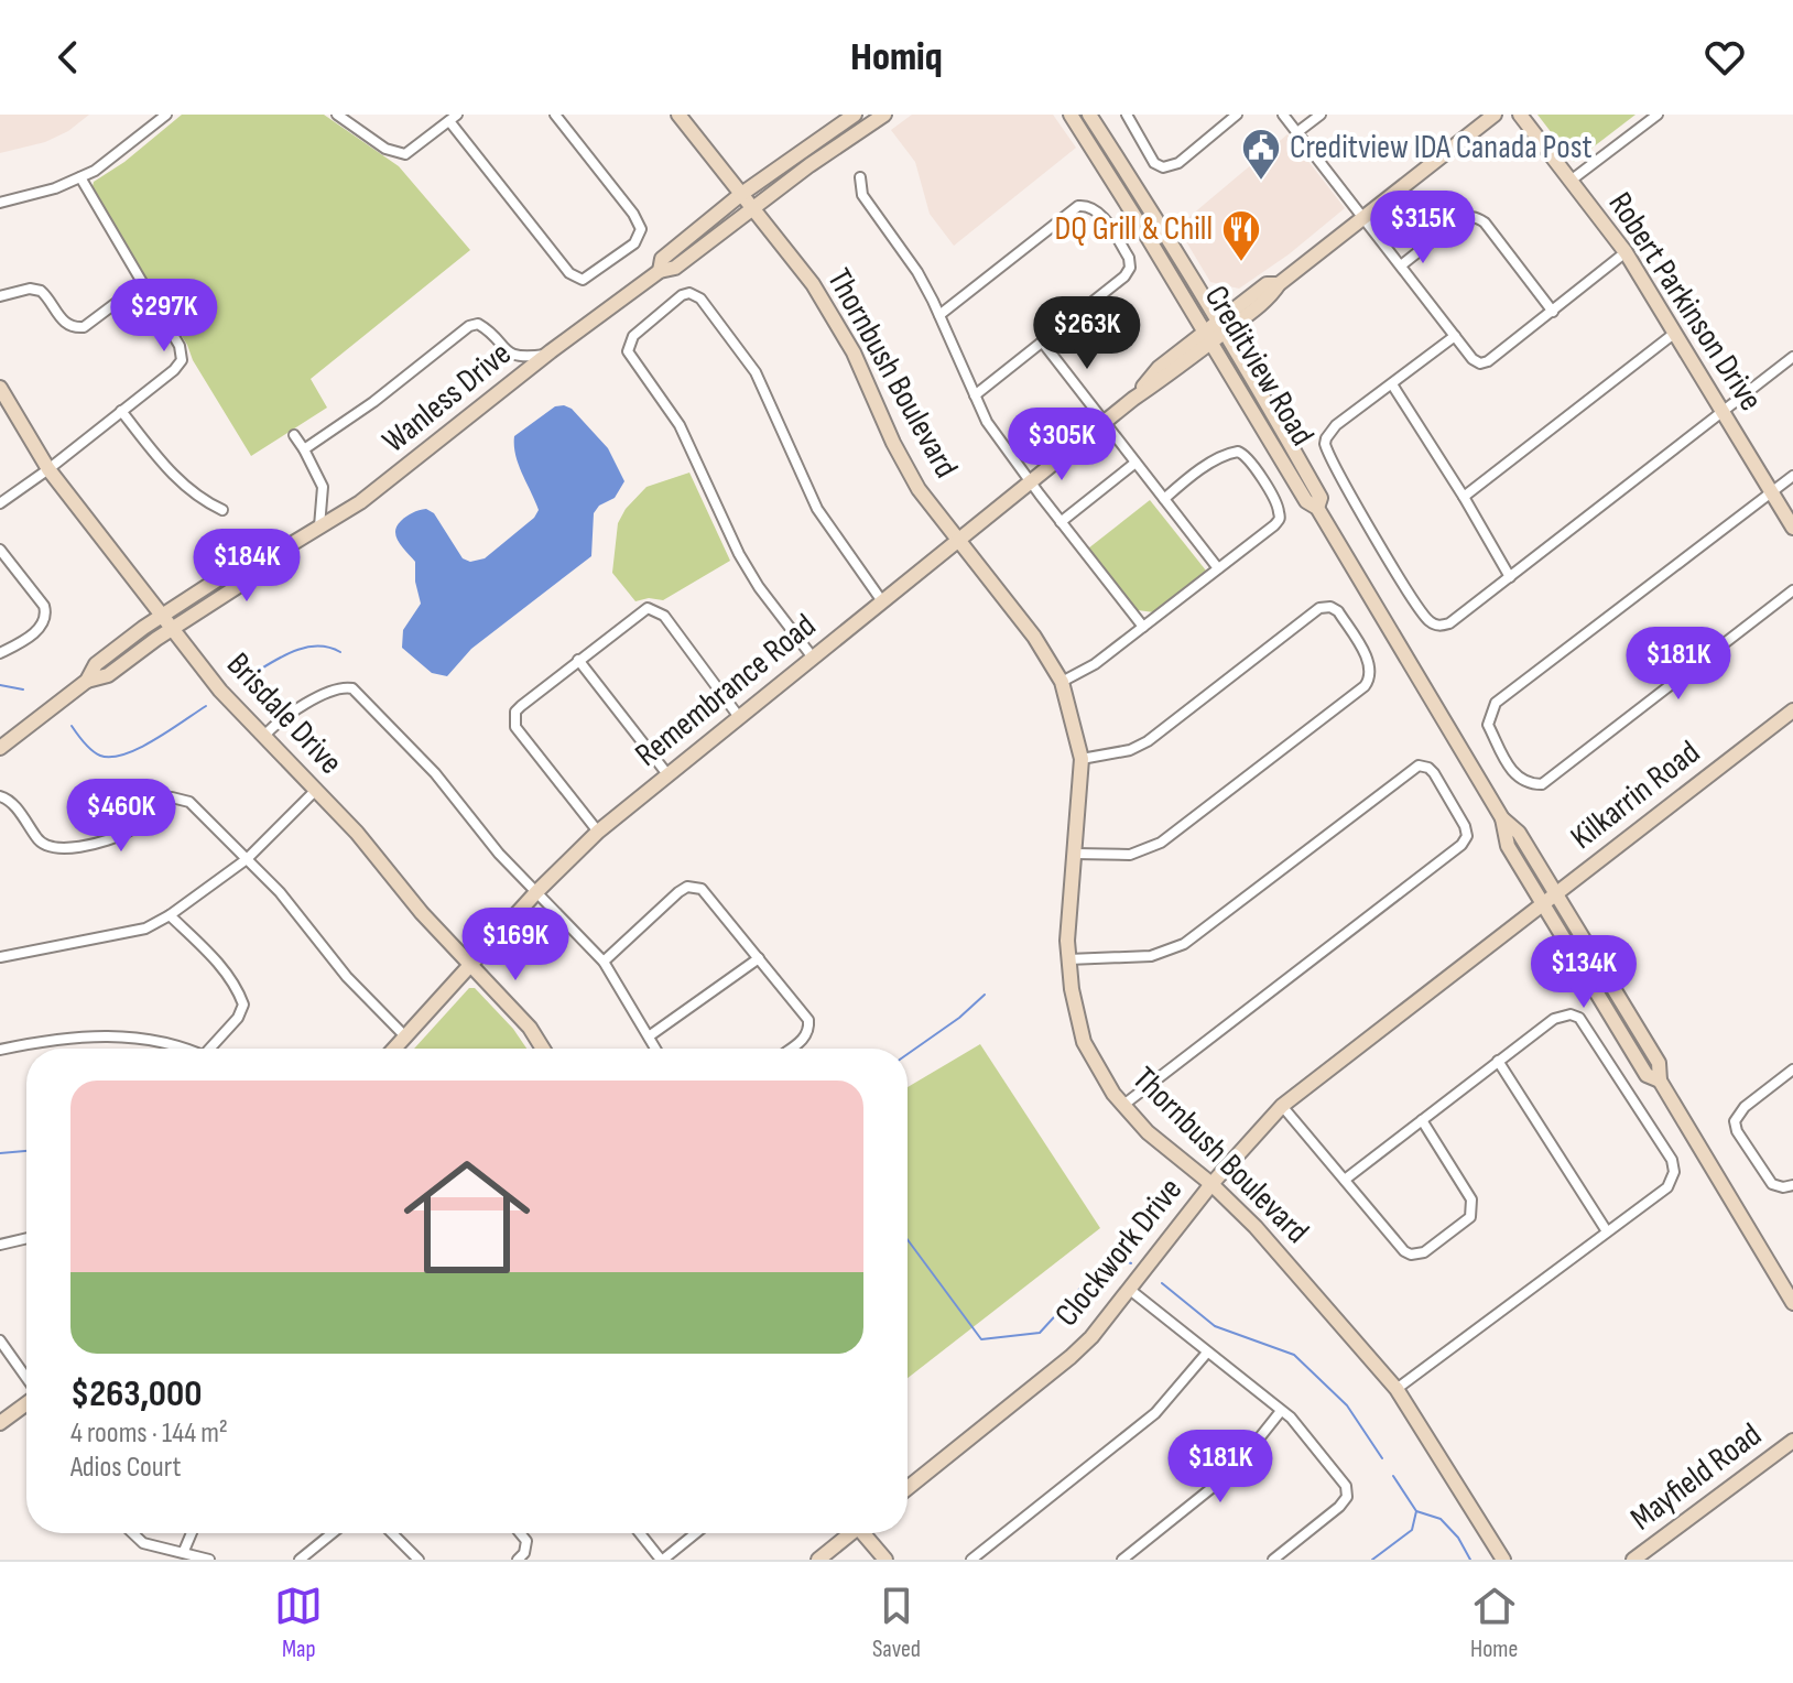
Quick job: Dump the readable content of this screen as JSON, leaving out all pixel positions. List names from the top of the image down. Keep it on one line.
{"streets":{"street":["Robert Parkinson Drive","Creditview Road","Thornbush Boulevard","Wanless Drive","Remembrance Road","Brisdale Drive","Kilkarrin Road","Clockwork Drive","Mayfield Road"]},"crossings":[["Creditview Road","Remembrance Road"],["Creditview Road","Kilkarrin Road"],["Creditview Road","Clockwork Drive"],["Thornbush Boulevard","Wanless Drive"],["Thornbush Boulevard","Remembrance Road"],["Thornbush Boulevard","Clockwork Drive"],["Wanless Drive","Brisdale Drive"],["Remembrance Road","Brisdale Drive"],["Kilkarrin Road","Clockwork Drive"]],"places":{"public building":["Creditview IDA Canada Post"],"restaurant":["DQ Grill & Chill"]},"page":{"header":"Homiq","price":["$315K","$297K","$263K","$305K","$184K","$181K","$460K","$169K","$134K","$181K"],"list":[{"name":"$263,000","note":"4 rooms · 144 m² · Adios Court"}],"tabs":["Map","Saved","Home"]}}
